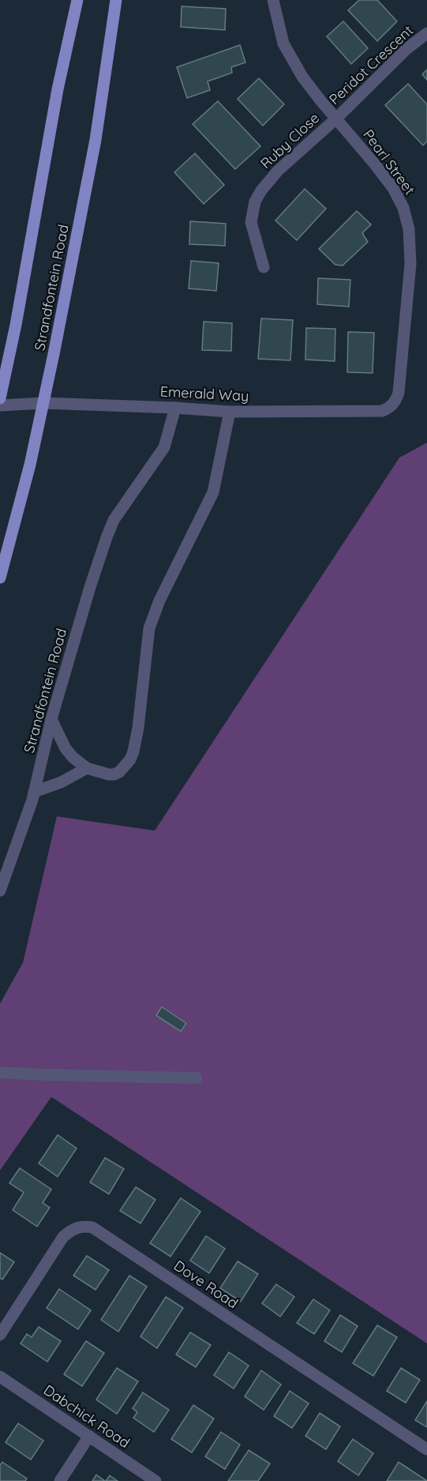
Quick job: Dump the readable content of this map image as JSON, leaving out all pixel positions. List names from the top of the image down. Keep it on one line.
{"streets":{"main road":["Strandfontein Road"],"street":["Peridot Crescent","Ruby Close","Pearl Street","Emerald Way","Dove Road","Dabchick Road"]},"crossings":[["Peridot Crescent","Ruby Close"],["Peridot Crescent","Pearl Street"],["Ruby Close","Pearl Street"],["Pearl Street","Emerald Way"],["Strandfontein Road","Emerald Way"]]}
